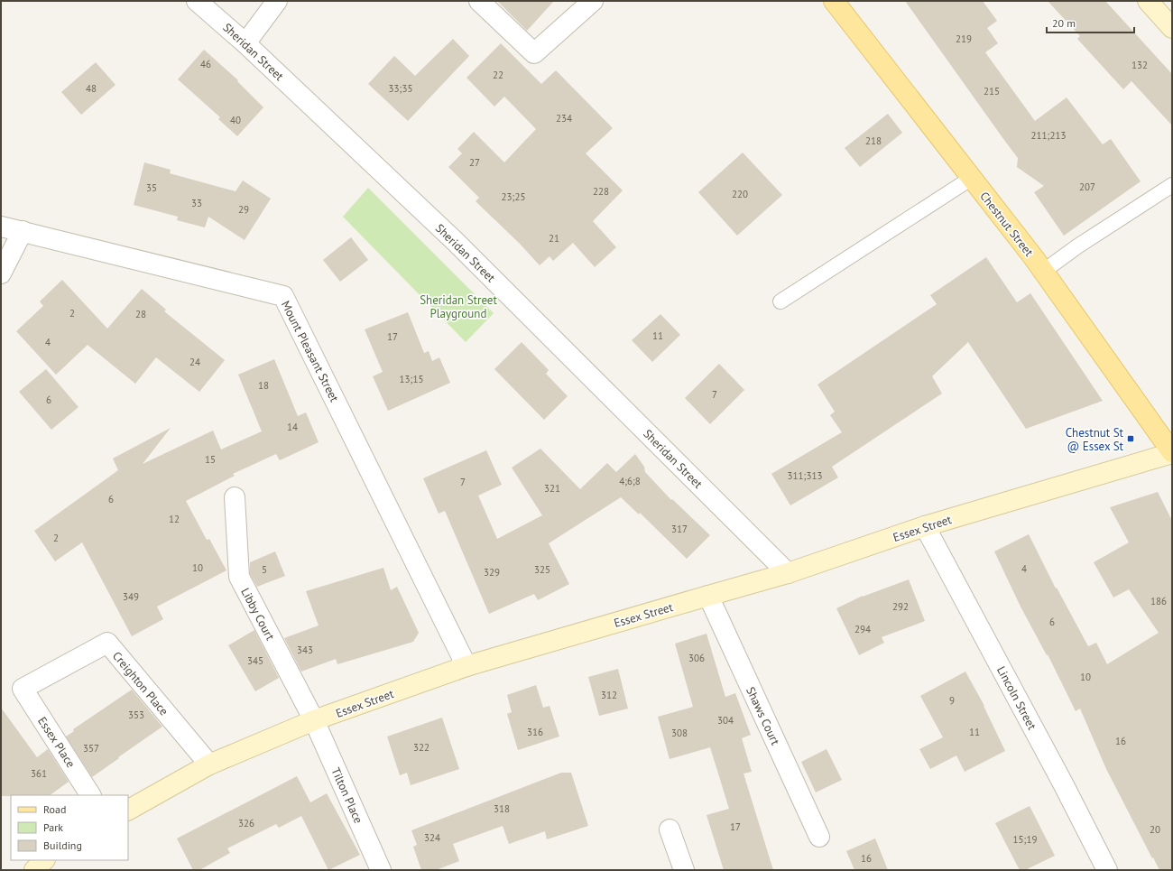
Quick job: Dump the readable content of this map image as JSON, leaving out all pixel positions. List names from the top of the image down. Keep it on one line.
{"streets":{"main road":["Chestnut Street","Essex Street"],"street":["Sheridan Street","Mount Pleasant Street","Libby Court","Creighton Place","Lincoln Street","Shaws Court","Essex Place","Tilton Place"]},"crossings":[["Sheridan Street","Essex Street"],["Chestnut Street","Essex Street"],["Mount Pleasant Street","Essex Street"],["Essex Street","Libby Court"],["Essex Street","Creighton Place"],["Essex Street","Lincoln Street"],["Essex Street","Shaws Court"],["Essex Street","Tilton Place"],["Libby Court","Tilton Place"],["Creighton Place","Essex Place"]],"parks":["Sheridan Street Playground"],"places":{"transit":["Chestnut St @ Essex St"]},"house_numbers":["219","46","132","22","48","33;35","215","234","40","211;213","218","27","207","35","228","220","23;25","33","29","21","2","28","11","17","4","24","13;15","18","7","6","14","15","311;313","4;6;8","7","321","6","12","317","2","10","4","5","325","329","349","186","292","6","294","343","306","345","10","312","9","353","304","316","11","308","16","322","357","361","318","326","17","20","324","15;19","16"],"legend":["Road","Park","Building"],"scale_bar":"20 m"}
